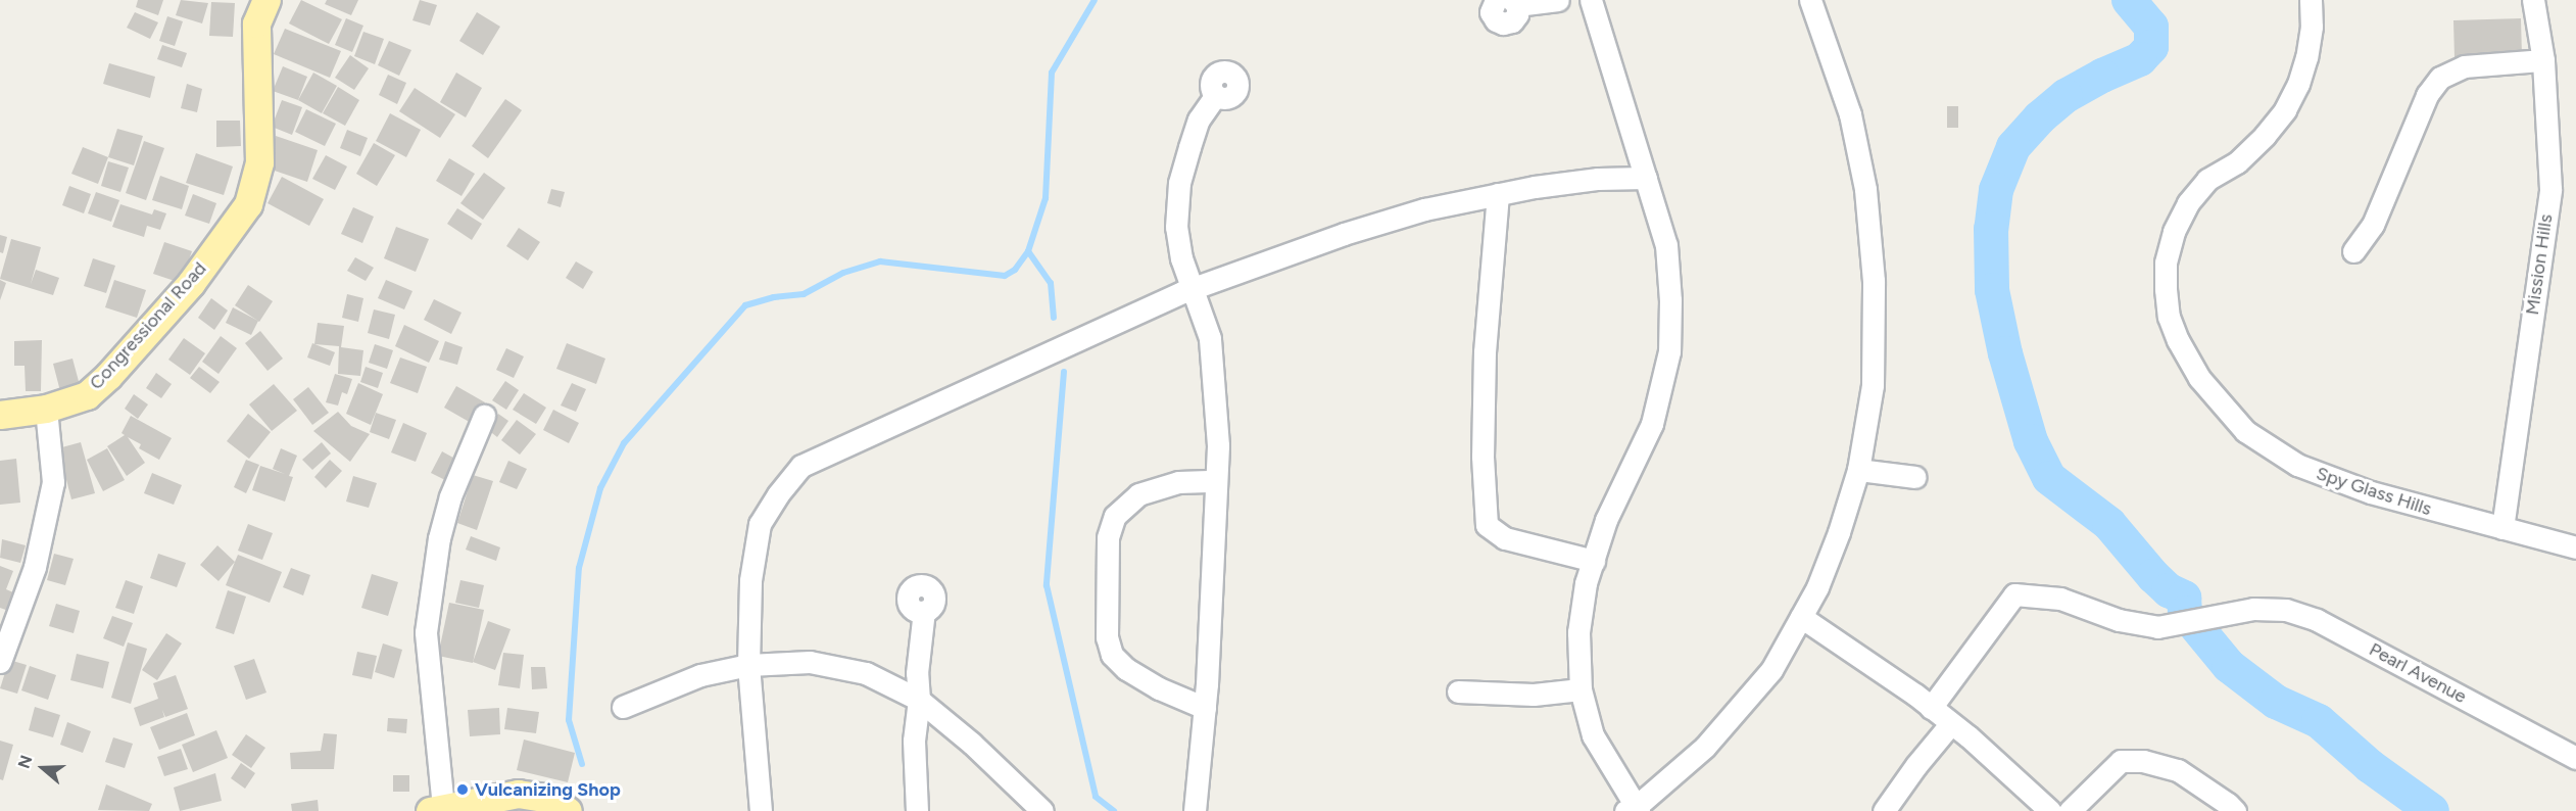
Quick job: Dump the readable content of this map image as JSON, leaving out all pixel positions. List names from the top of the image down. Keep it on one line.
{"streets":{"main road":["Congressional Road"],"street":["Mission Hills","Spy Glass Hills","Pearl Avenue"]},"crossings":[["Mission Hills","Spy Glass Hills"]],"places":["Vulcanizing Shop"],"north":"left"}
